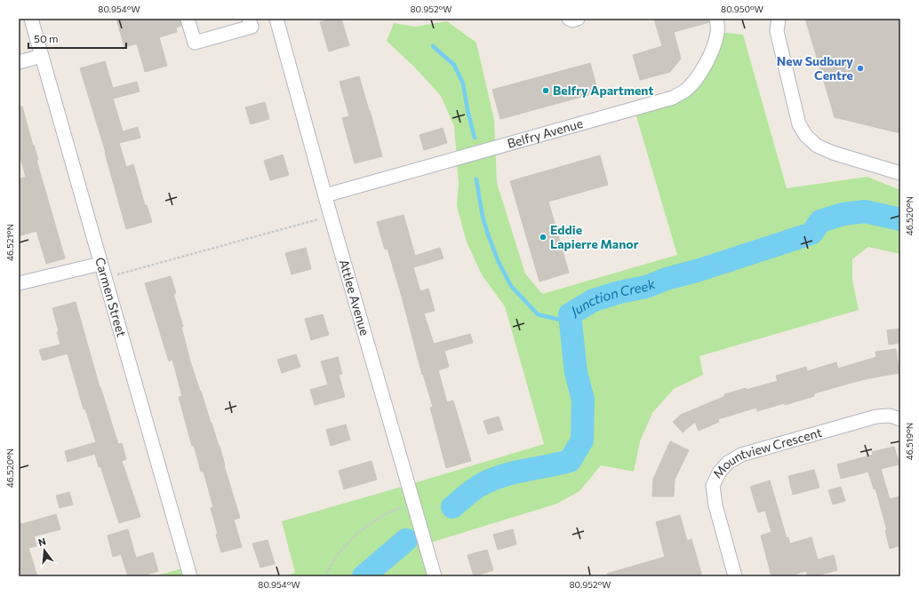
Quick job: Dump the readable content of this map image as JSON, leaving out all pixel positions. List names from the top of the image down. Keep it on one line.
{"streets":{"street":["Belfry Avenue","Carmen Street","Attlee Avenue","Mountview Crescent"]},"crossings":[["Belfry Avenue","Attlee Avenue"]],"water":["Junction Creek"],"places":["New Sudbury Centre","Belfry Apartment","Eddie Lapierre Manor"],"scale_bar":"50 m","north":"top","coordinates":["80.954°W","80.952°W","80.950°W","46.520°N","46.521°N","46.519°N"]}
